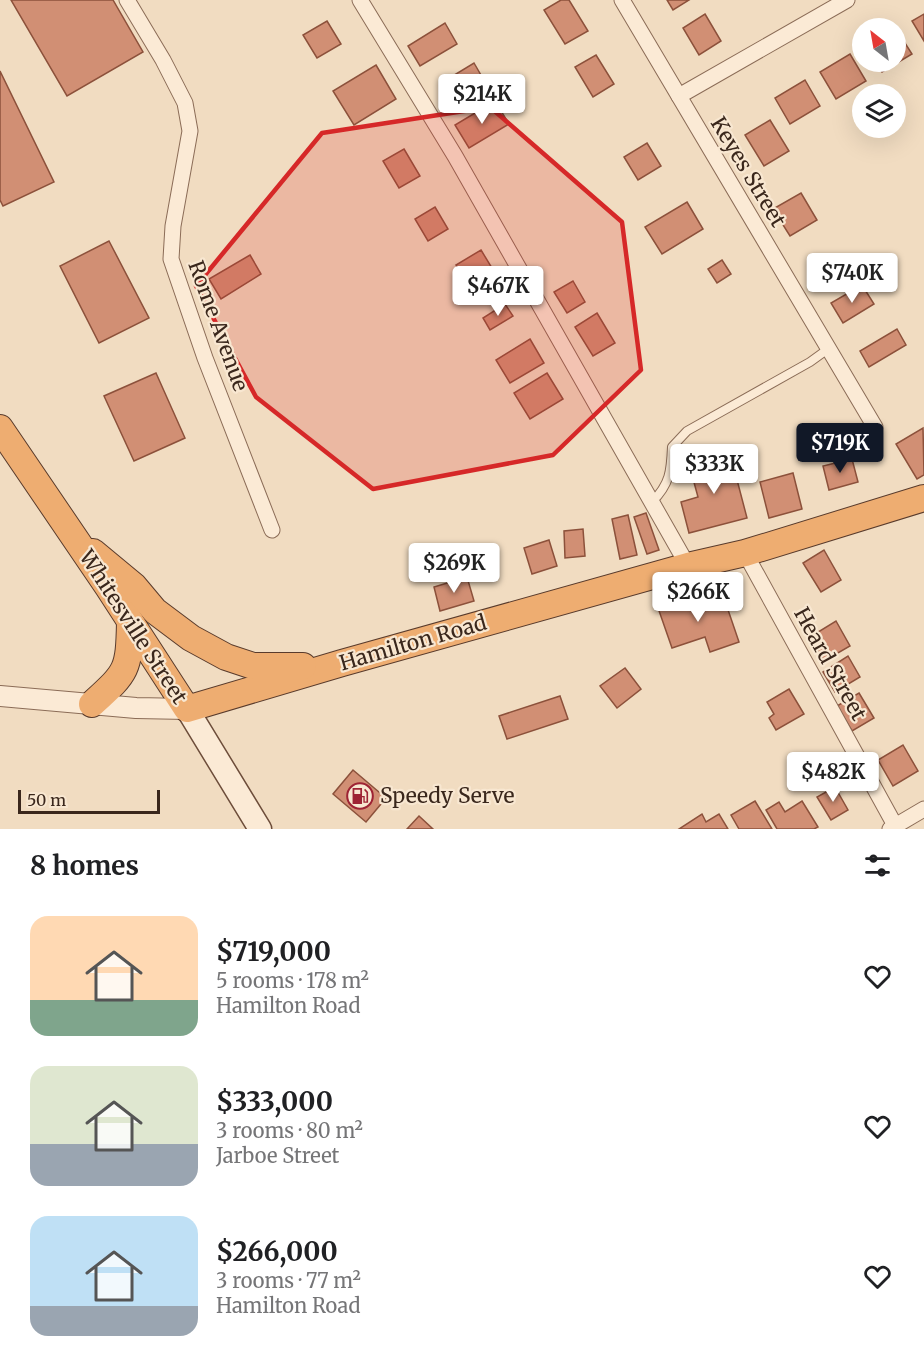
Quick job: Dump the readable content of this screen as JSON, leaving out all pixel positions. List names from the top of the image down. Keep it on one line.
{"streets":{"highway":["Whitesville Street","Hamilton Road"],"street":["Keyes Street","Rome Avenue","Heard Street"]},"crossings":[["Whitesville Street","Hamilton Road"],["Hamilton Road","Heard Street"]],"places":{"fuel station":["Speedy Serve"]},"scale_bar":"50 m","north":"top left","page":{"price":["$214K","$740K","$467K","$719K","$333K","$269K","$266K","$482K"],"scale":"50 m","heading":"8 homes","list":[{"name":"$719,000","note":"5 rooms · 178 m² · Hamilton Road"},{"name":"$333,000","note":"3 rooms · 80 m² · Jarboe Street"},{"name":"$266,000","note":"3 rooms · 77 m² · Hamilton Road"}]}}
